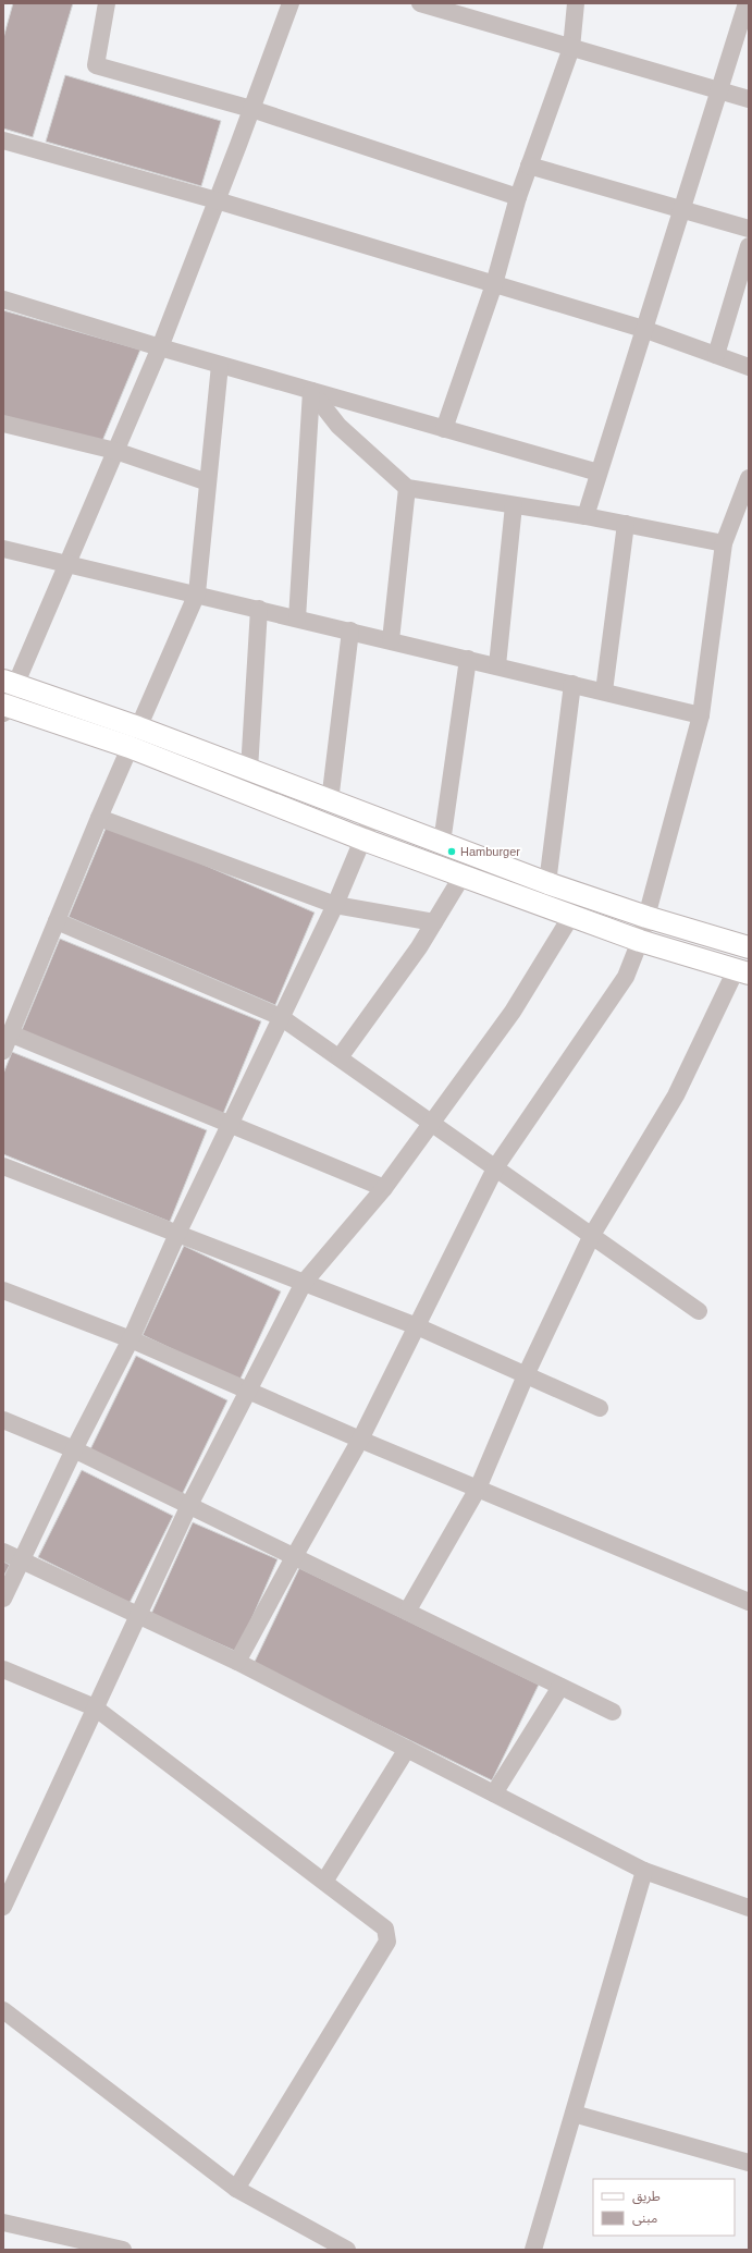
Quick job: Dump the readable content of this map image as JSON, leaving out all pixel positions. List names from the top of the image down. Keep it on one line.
{"places":["Hamburger"],"legend":["طريق","مبنى"]}
